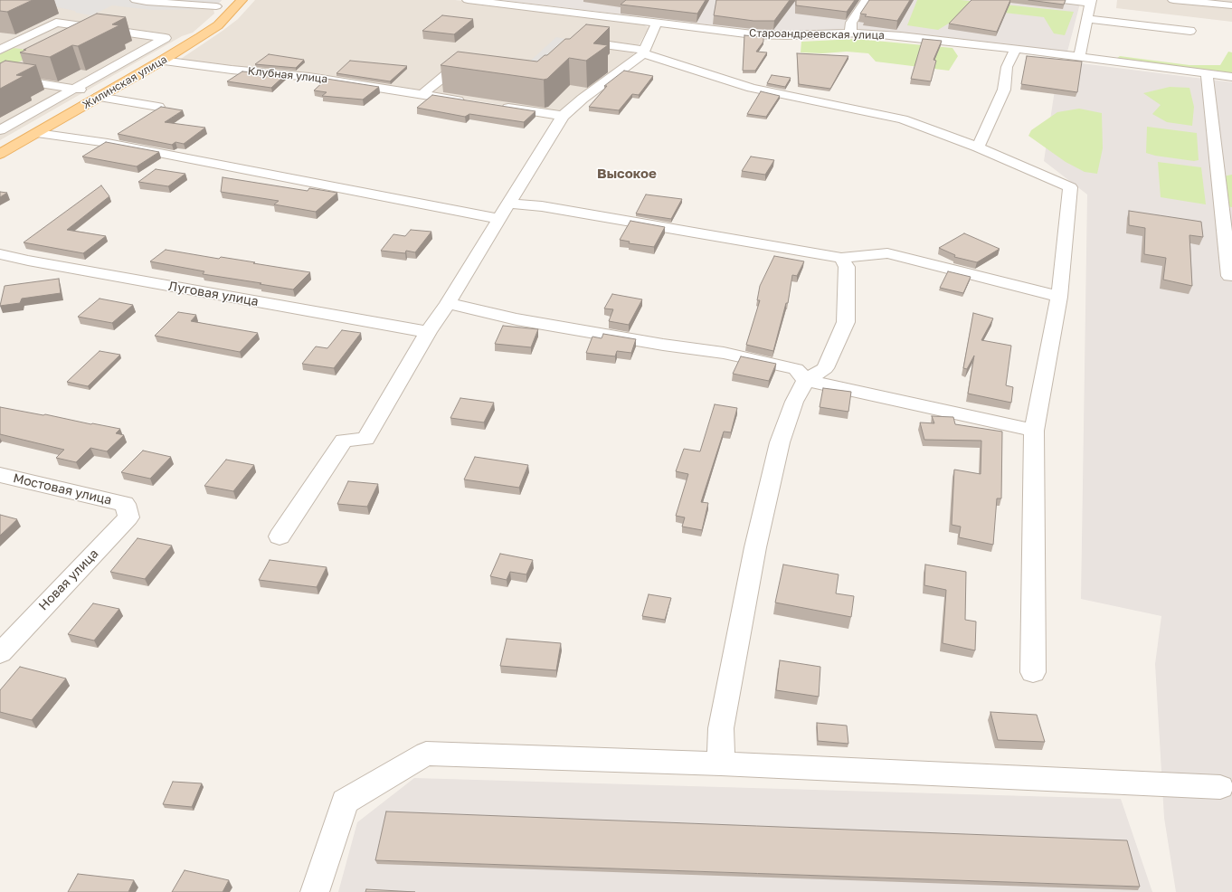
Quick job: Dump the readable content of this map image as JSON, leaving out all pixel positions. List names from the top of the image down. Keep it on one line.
{"streets":{"main road":["Жилинская улица"],"street":["Староандреевская улица","Клубная улица","Луговая улица","Мостовая улица","Новая улица"]},"crossings":[["Клубная улица","Жилинская улица"],["Мостовая улица","Новая улица"]],"districts":["Высокое"]}
